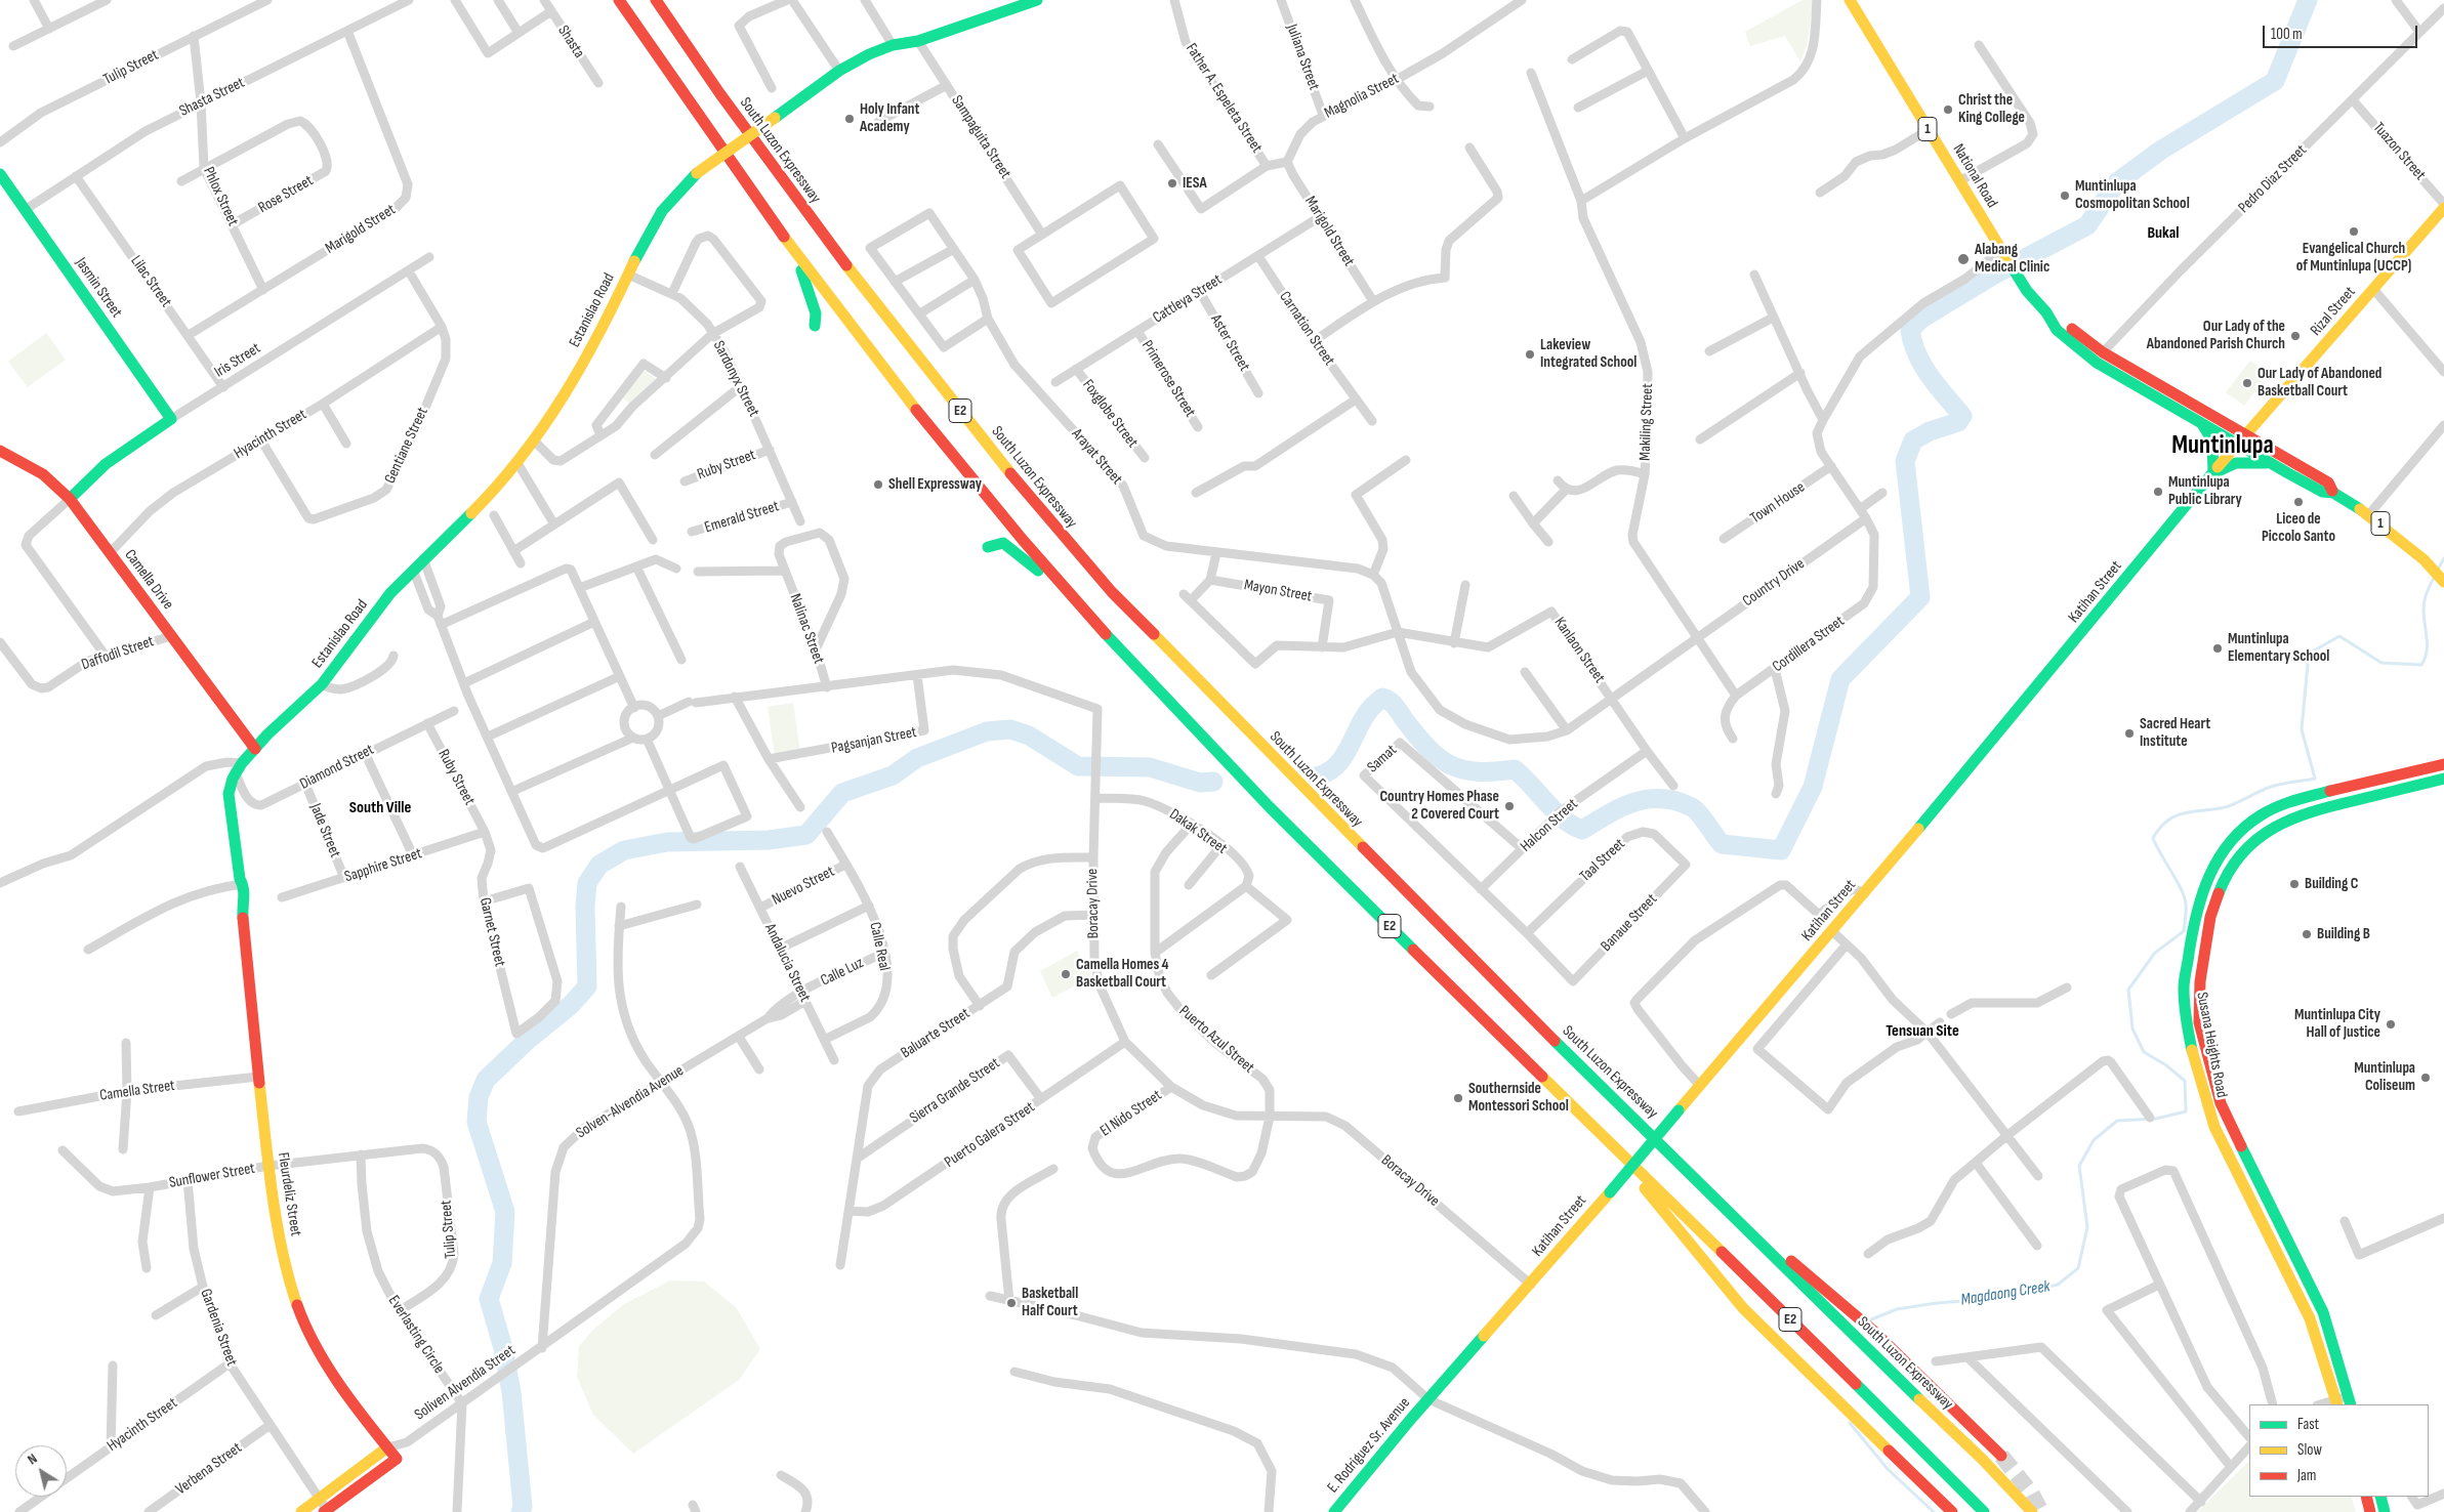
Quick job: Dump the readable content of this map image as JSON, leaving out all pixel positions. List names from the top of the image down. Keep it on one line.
{"streets":{"main road":["1","South Luzon Expressway","National Road","Jasmin Street","Estanislao Road","Rizal Street","Iris Street","E2","Camella Drive","Katihan Street","Susana Heights Road","Fleurdeliz Street","Soliven Alvendia Street","E. Rodriguez Sr. Avenue"],"street":["Shasta","Juliana Street","Tulip Street","Magnolia Street","Shasta Street","Father A. Espeleta Street","Sampaguita Street","Tuazon Street","Pedro Diaz Street","Rose Street","Phlox Street","Marigold Street","Lilac Street","Cattleya Street","Carnation Street","Aster Street","Sardonyx Street","Primerose Street","Foxglobe Street","Makiling Street","Hyacinth Street","Gentiane Street","Arayat Street","Ruby Street","Town House","Emerald Street","Country Drive","Mayon Street","Nalinac Street","Cordillera Street","Kanlaon Street","Daffodil Street","Pagsanjan Street","Samat","Diamond Street","Halcon Street","Jade Street","Dakak Street","Taal Street","Sapphire Street","Nuevo Street","Boracay Drive","Banaue Street","Garnet Street","Calle Real","Andalucia Street","Calle Luz","Baluarte Street","Puerto Azul Street","Camella Street","Sierra Grande Street","Solven-Alvendia Avenue","El Nido Street","Puerto Galera Street","Sunflower Street","Gardenia Street","Everlasting Circle","Verbena Street"]},"crossings":[["Juliana Street","Magnolia Street"],["Tulip Street","Phlox Street"],["Tulip Street","Sunflower Street"],["Tulip Street","Everlasting Circle"],["Magnolia Street","Marigold Street"],["Shasta Street","Phlox Street"],["Shasta Street","Marigold Street"],["Shasta Street","Lilac Street"],["Shasta Street","Jasmin Street"],["Sampaguita Street","Estanislao Road"],["Tuazon Street","Pedro Diaz Street"],["Tuazon Street","Rizal Street"],["National Road","Pedro Diaz Street"],["National Road","Rizal Street"],["National Road","Katihan Street"],["Rose Street","Phlox Street"],["Phlox Street","Marigold Street"],["Marigold Street","Lilac Street"],["Marigold Street","Cattleya Street"],["Lilac Street","Iris Street"],["Jasmin Street","Iris Street"],["Cattleya Street","Carnation Street"],["Cattleya Street","Aster Street"],["Cattleya Street","Primerose Street"],["Cattleya Street","Foxglobe Street"],["Estanislao Road","Sardonyx Street"],["Estanislao Road","Camella Drive"],["Estanislao Road","Fleurdeliz Street"],["Rizal Street","Katihan Street"],["Iris Street","Gentiane Street"],["Iris Street","Camella Drive"],["Sardonyx Street","Ruby Street"],["Sardonyx Street","Emerald Street"],["Makiling Street","Country Drive"],["Hyacinth Street","Gentiane Street"],["Hyacinth Street","Camella Drive"],["Hyacinth Street","Gardenia Street"],["Ruby Street","Diamond Street"],["Ruby Street","Sapphire Street"],["Ruby Street","Garnet Street"],["Camella Drive","Daffodil Street"],["Camella Drive","Fleurdeliz Street"],["Country Drive","Cordillera Street"],["Country Drive","Kanlaon Street"],["Katihan Street","Boracay Drive"],["Katihan Street","E. Rodriguez Sr. Avenue"],["Nalinac Street","Boracay Drive"],["Pagsanjan Street","Boracay Drive"],["Samat","Halcon Street"],["Diamond Street","Jade Street"],["Diamond Street","Fleurdeliz Street"],["Jade Street","Sapphire Street"],["Dakak Street","Boracay Drive"],["Dakak Street","Puerto Azul Street"],["Taal Street","Banaue Street"],["Sapphire Street","Garnet Street"],["Nuevo Street","Calle Real"],["Nuevo Street","Andalucia Street"],["Boracay Drive","Baluarte Street"],["Boracay Drive","Puerto Azul Street"],["Boracay Drive","El Nido Street"],["Boracay Drive","Puerto Galera Street"],["Calle Real","Andalucia Street"],["Calle Real","Calle Luz"],["Andalucia Street","Calle Luz"],["Andalucia Street","Solven-Alvendia Avenue"],["Calle Luz","Solven-Alvendia Avenue"],["Baluarte Street","Sierra Grande Street"],["Baluarte Street","Puerto Galera Street"],["Puerto Azul Street","El Nido Street"],["Camella Street","Fleurdeliz Street"],["Sierra Grande Street","Puerto Galera Street"],["Solven-Alvendia Avenue","Soliven Alvendia Street"],["Sunflower Street","Fleurdeliz Street"],["Sunflower Street","Gardenia Street"],["Sunflower Street","Everlasting Circle"],["Fleurdeliz Street","Soliven Alvendia Street"],["Gardenia Street","Soliven Alvendia Street"],["Gardenia Street","Verbena Street"],["Everlasting Circle","Soliven Alvendia Street"]],"districts":["Bukal","Muntinlupa","South Ville","Tensuan Site"],"water":["Magdaong Creek"],"places":["Christ the King College","Holy Infant Academy","IESA","Muntinlupa Cosmopolitan School","Evangelical Church of Muntinlupa (UCCP)","Alabang Medical Clinic","Our Lady of the Abandoned Parish Church","Lakeview Integrated School","Our Lady of Abandoned Basketball Court","Shell Expressway","Muntinlupa Public Library","Liceo de Piccolo Santo","Muntinlupa Elementary School","Sacred Heart Institute","Country Homes Phase 2 Covered Court","Building C","Building B","Camella Homes 4 Basketball Court","Muntinlupa City Hall of Justice","Muntinlupa Coliseum","Southernside Montessori School","Basketball Half Court"],"legend":["Fast","Slow","Jam"],"scale_bar":"100 m","north":"top left"}
